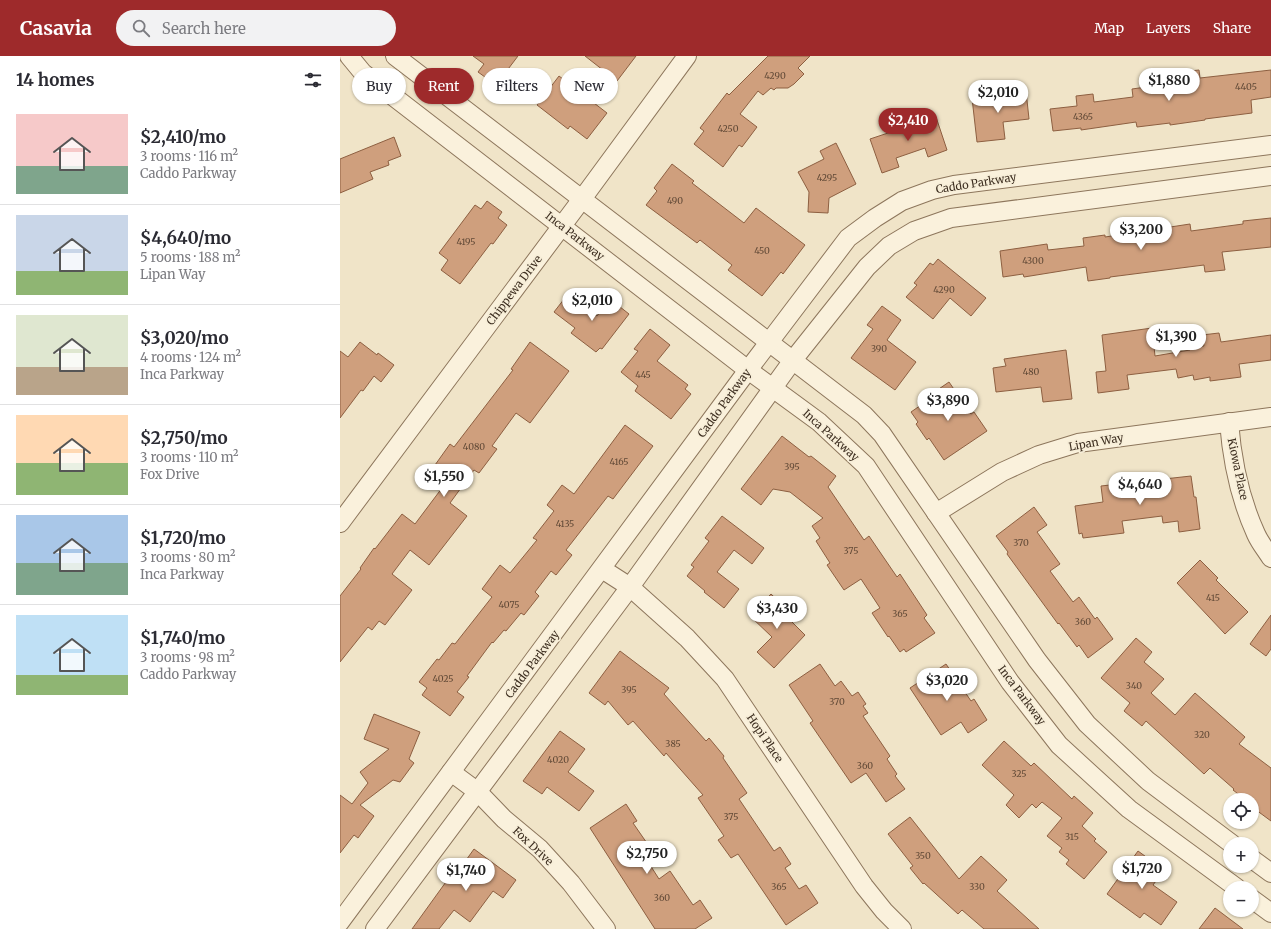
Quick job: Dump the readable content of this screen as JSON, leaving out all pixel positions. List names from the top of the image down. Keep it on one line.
{"streets":{"street":["Caddo Parkway","Inca Parkway","Chippewa Drive","Lipan Way","Kiowa Place","Hopi Place","Fox Drive"]},"crossings":[["Caddo Parkway","Inca Parkway"],["Caddo Parkway","Hopi Place"],["Caddo Parkway","Fox Drive"],["Inca Parkway","Chippewa Drive"],["Lipan Way","Kiowa Place"]],"house_numbers":["4290","4405","4365","4250","4295","490","4195","450","4300","4290","390","480","445","4080","4165","395","4135","370","375","415","4075","365","360","4025","340","395","370","320","385","4020","360","325","375","315","350","365","330","360"],"page":{"header":"Casavia","search":"Search here","nav":["Map","Layers","Share"],"heading":"14 homes","price":["$1,880","$2,010","$2,410","$3,200","$2,010","$1,390","$3,890","$1,550","$4,640","$3,430","$3,020","$2,750","$1,720","$1,740"],"chip":["Buy","Rent","Filters","New"],"list":[{"name":"$2,410/mo","note":"3 rooms · 116 m² · Caddo Parkway"},{"name":"$4,640/mo","note":"5 rooms · 188 m² · Lipan Way"},{"name":"$3,020/mo","note":"4 rooms · 124 m² · Inca Parkway"},{"name":"$2,750/mo","note":"3 rooms · 110 m² · Fox Drive"},{"name":"$1,720/mo","note":"3 rooms · 80 m² · Inca Parkway"},{"name":"$1,740/mo","note":"3 rooms · 98 m² · Caddo Parkway"}],"map_buttons":["+","−"]}}
